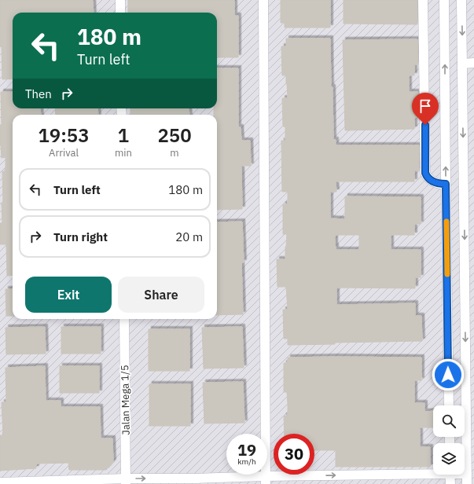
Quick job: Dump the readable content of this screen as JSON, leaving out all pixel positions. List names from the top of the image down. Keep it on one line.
{"streets":{"street":["Jalan Mega 1/5"]},"page":{"turn":["180 m","Turn left"],"then":"Then","eta":["19:53","Arrival","1","min","250","m"],"list":[{"name":"Turn left","value":"180 m"},{"name":"Turn right","value":"20 m"}],"buttons":["Exit","Share"],"speed":"19 km/h","limit":"30"}}
